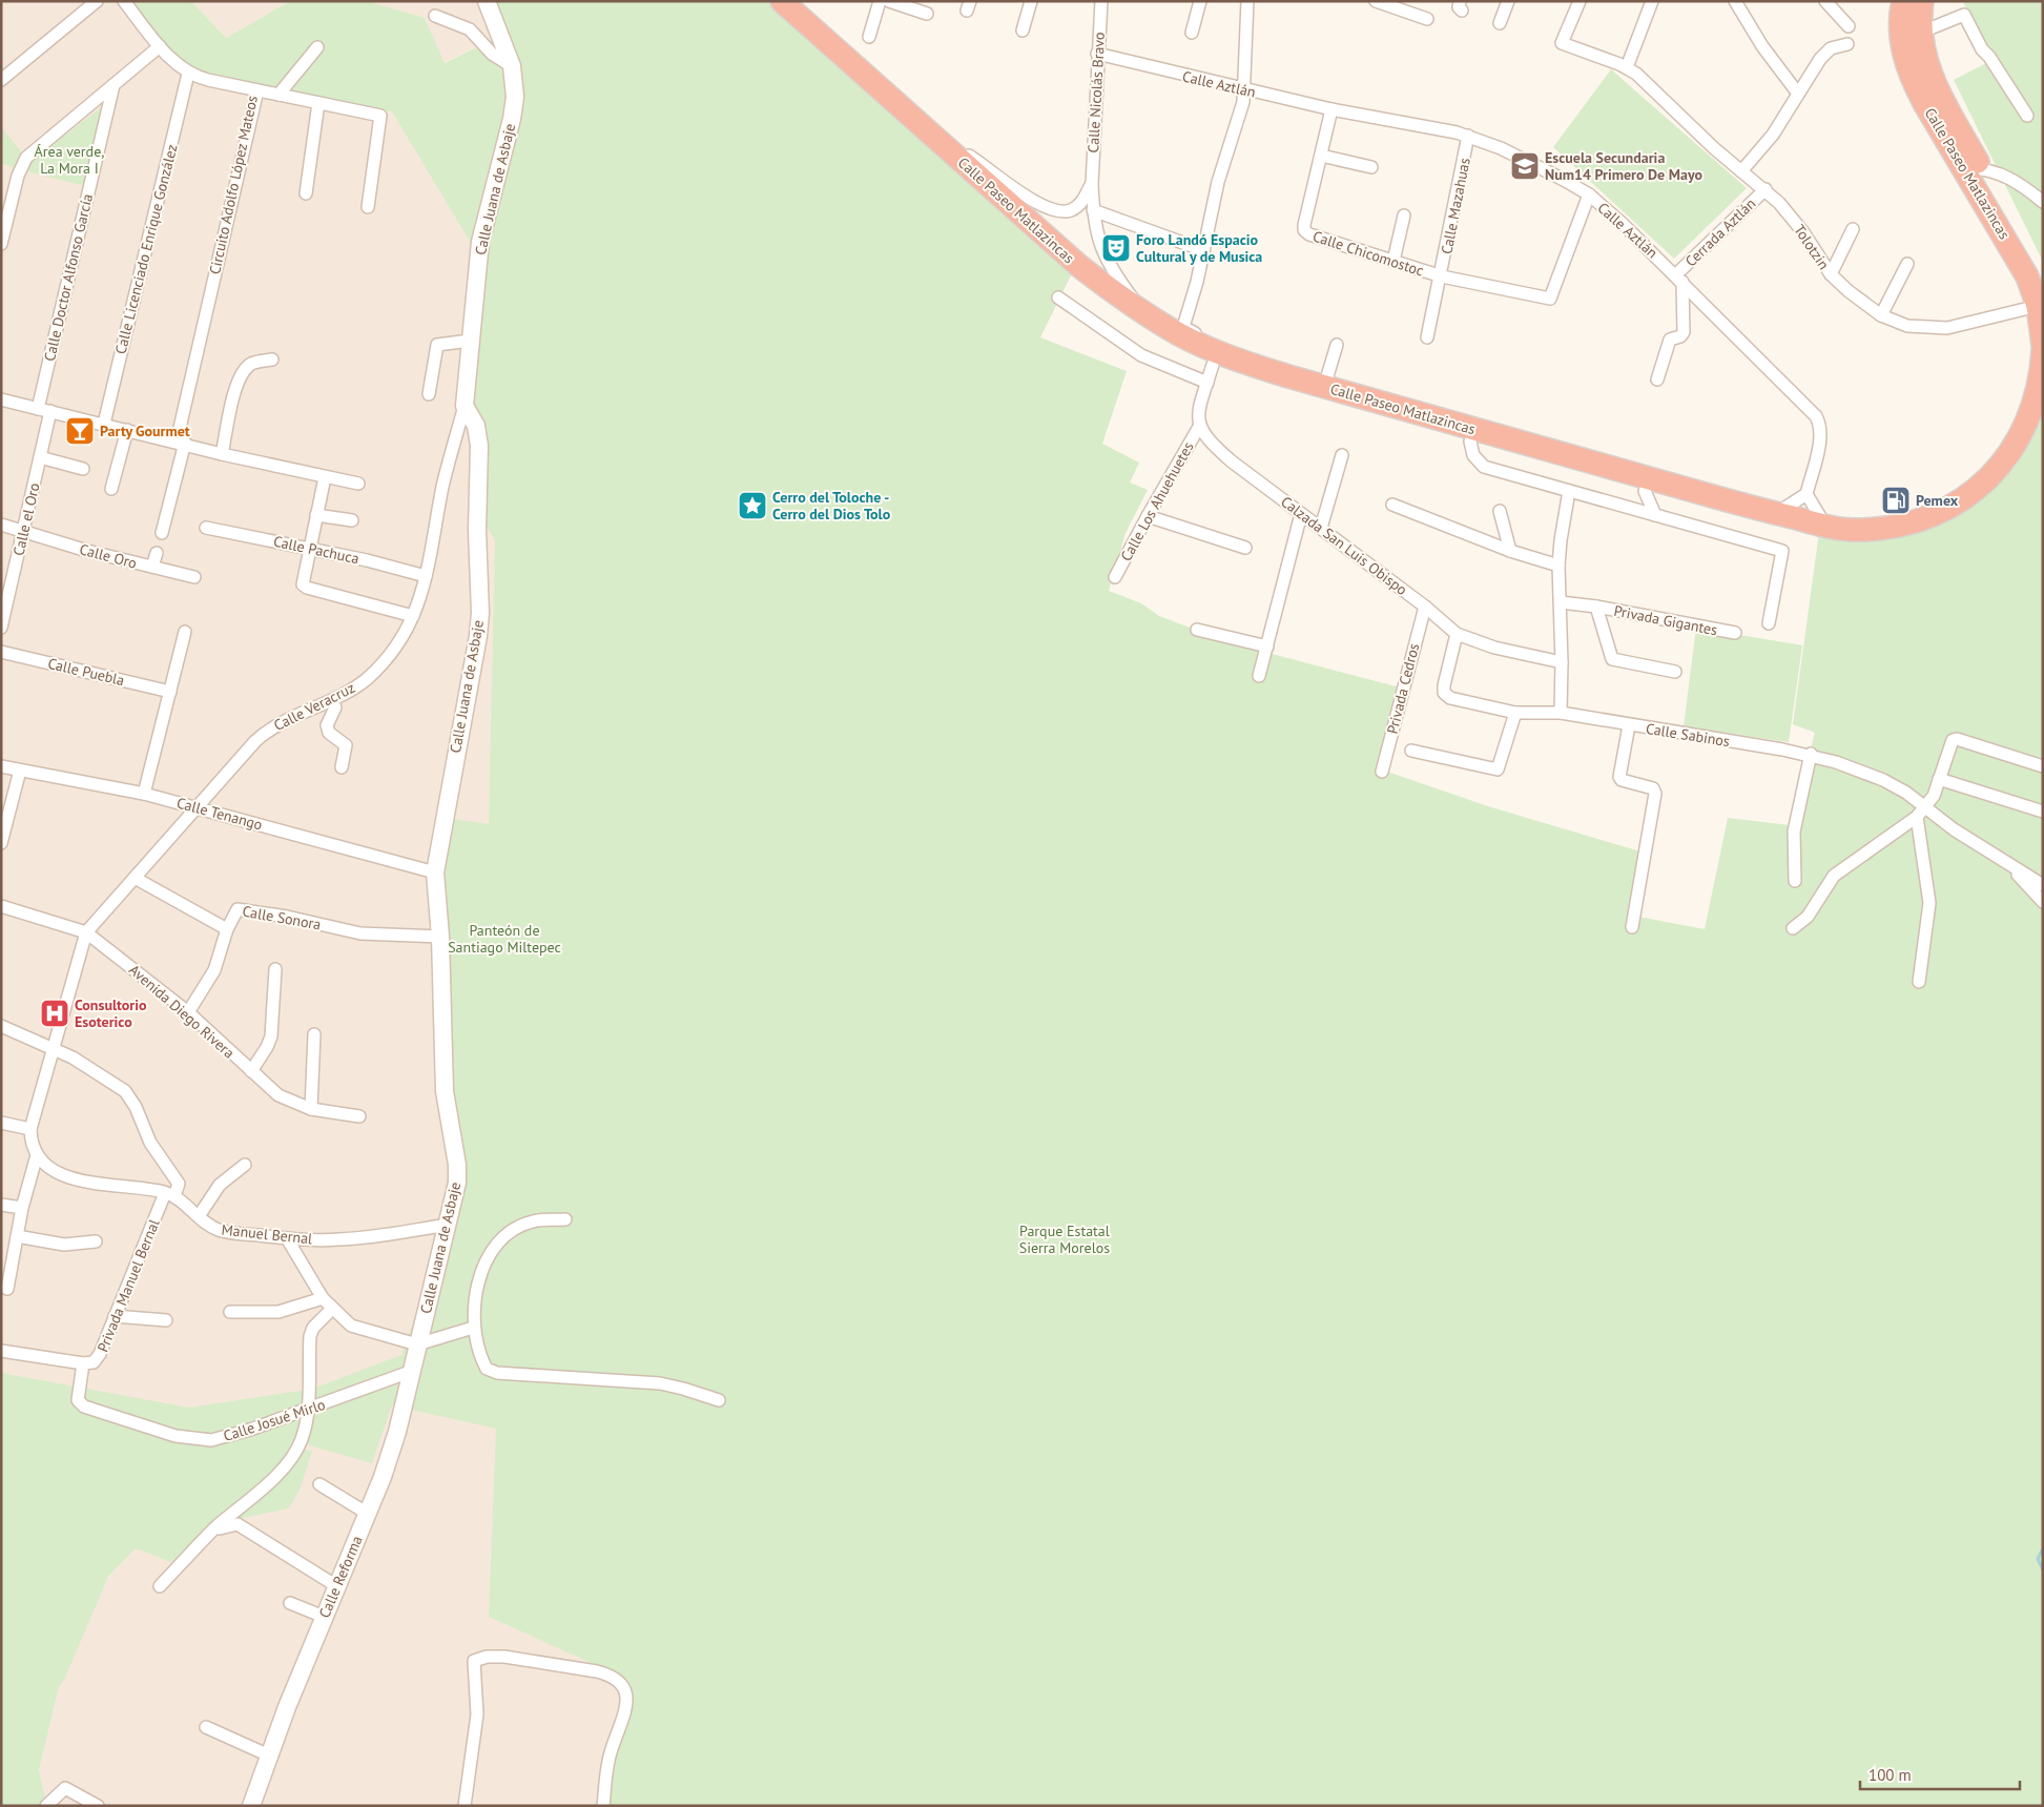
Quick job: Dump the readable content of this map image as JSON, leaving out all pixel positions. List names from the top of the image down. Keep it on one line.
{"streets":{"highway":["Calle Paseo Matlazincas"],"street":["Calle Aztlán","Calle Nicolás Bravo","Circuito Adolfo López Mateos","Calle Juana de Asbaje","Calle Mazahuas","Cerrada Aztlán","Tolotzin","Calle Licenciado Enrique González","Calle Chicomostoc","Calle Doctor Alfonso García","Calle Los Ahuehuetes","Calle el Oro","Calzada San Luis Obispo","Calle Pachuca","Calle Oro","Privada Gigantes","Calle Puebla","Privada Cedros","Calle Veracruz","Calle Sabinos","Calle Tenango","Calle Sonora","Avenida Diego Rivera","Manuel Bernal","Privada Manuel Bernal","Calle Josué Mirlo","Calle Reforma"]},"crossings":[["Calle Aztlán","Calle Nicolás Bravo"],["Calle Aztlán","Calle Mazahuas"],["Calle Aztlán","Cerrada Aztlán"],["Calle Aztlán","Calle Chicomostoc"],["Calle Nicolás Bravo","Calle Paseo Matlazincas"],["Calle Paseo Matlazincas","Tolotzin"],["Circuito Adolfo López Mateos","Calle Licenciado Enrique González"],["Calle Juana de Asbaje","Calle Veracruz"],["Calle Juana de Asbaje","Calle Tenango"],["Calle Juana de Asbaje","Calle Sonora"],["Calle Juana de Asbaje","Manuel Bernal"],["Calle Juana de Asbaje","Calle Reforma"],["Calle Mazahuas","Calle Chicomostoc"],["Cerrada Aztlán","Tolotzin"],["Calle Doctor Alfonso García","Calle el Oro"],["Calle Los Ahuehuetes","Calzada San Luis Obispo"],["Calle el Oro","Calle Oro"],["Calzada San Luis Obispo","Privada Cedros"],["Calzada San Luis Obispo","Calle Sabinos"],["Calle Pachuca","Calle Veracruz"],["Calle Veracruz","Calle Tenango"],["Calle Veracruz","Avenida Diego Rivera"],["Calle Sonora","Avenida Diego Rivera"],["Manuel Bernal","Privada Manuel Bernal"],["Privada Manuel Bernal","Calle Josué Mirlo"],["Calle Josué Mirlo","Calle Reforma"]],"parks":["Área verde, La Mora I","Panteón de Santiago Miltepec","Parque Estatal Sierra Morelos"],"places":{"school or university":["Escuela Secundaria Num14 Primero De Mayo"],"theatre":["Foro Landó Espacio Cultural y de Musica"],"bar":["Party Gourmet"],"fuel station":["Pemex"],"place":["Cerro del Toloche - Cerro del Dios Tolo"],"hospital":["Consultorio Esoterico"]},"scale_bar":"100 m"}
